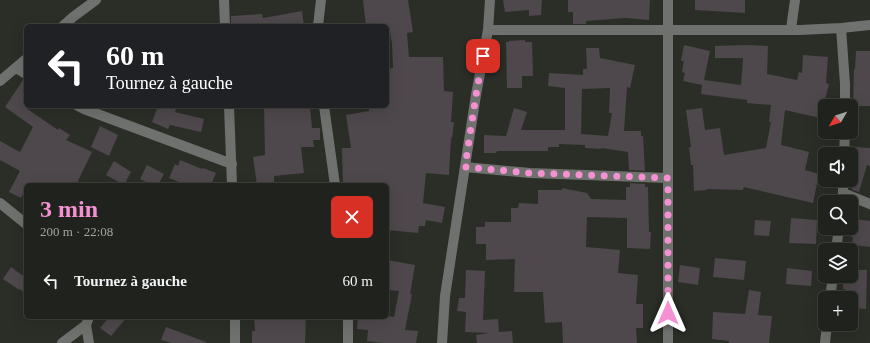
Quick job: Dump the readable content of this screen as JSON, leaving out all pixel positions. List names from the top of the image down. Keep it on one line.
{"north":"bottom left","page":{"turn":["60 m","Tournez à gauche"],"map_buttons":"+","heading":["3 min","200 m · 22:08"],"list":[{"name":"Tournez à gauche","value":"60 m"}]}}
